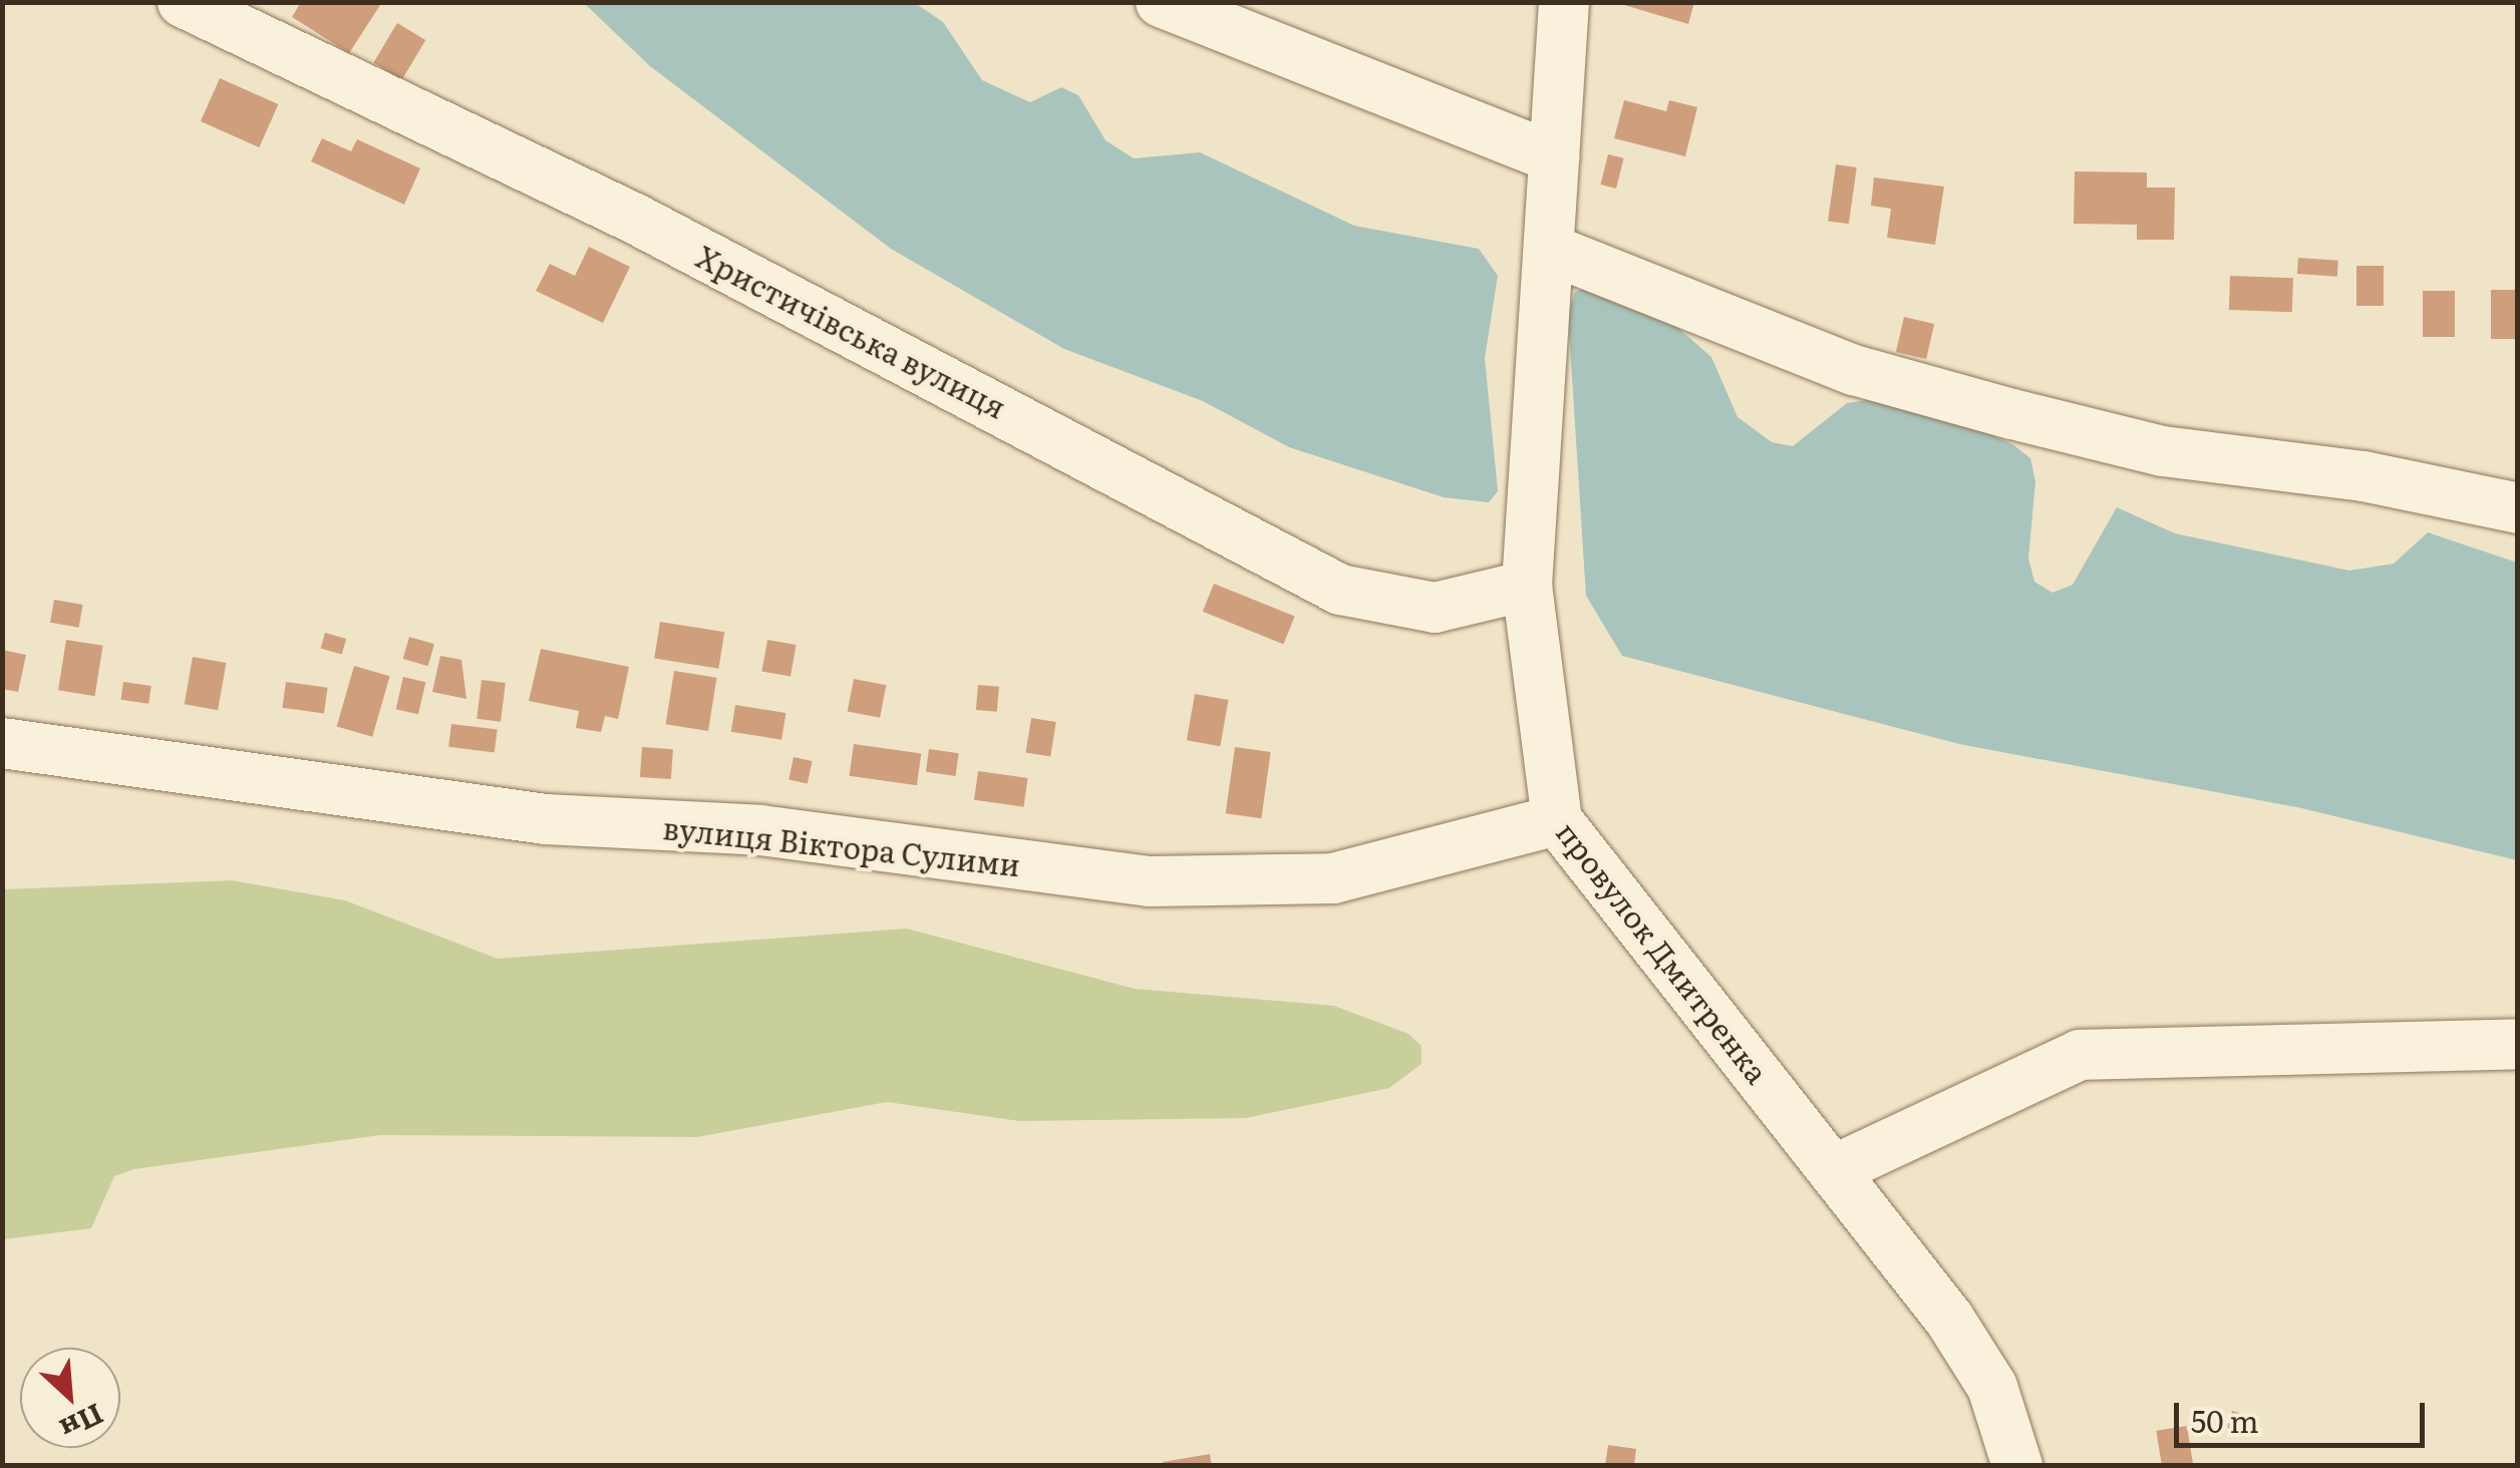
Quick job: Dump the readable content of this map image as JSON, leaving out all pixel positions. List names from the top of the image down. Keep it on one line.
{"streets":{"street":["Христичівська вулиця","вулиця Віктора Сулими","провулок Дмитренка"]},"crossings":[["Христичівська вулиця","провулок Дмитренка"],["вулиця Віктора Сулими","провулок Дмитренка"]],"scale_bar":"50 m","north":"bottom right"}
